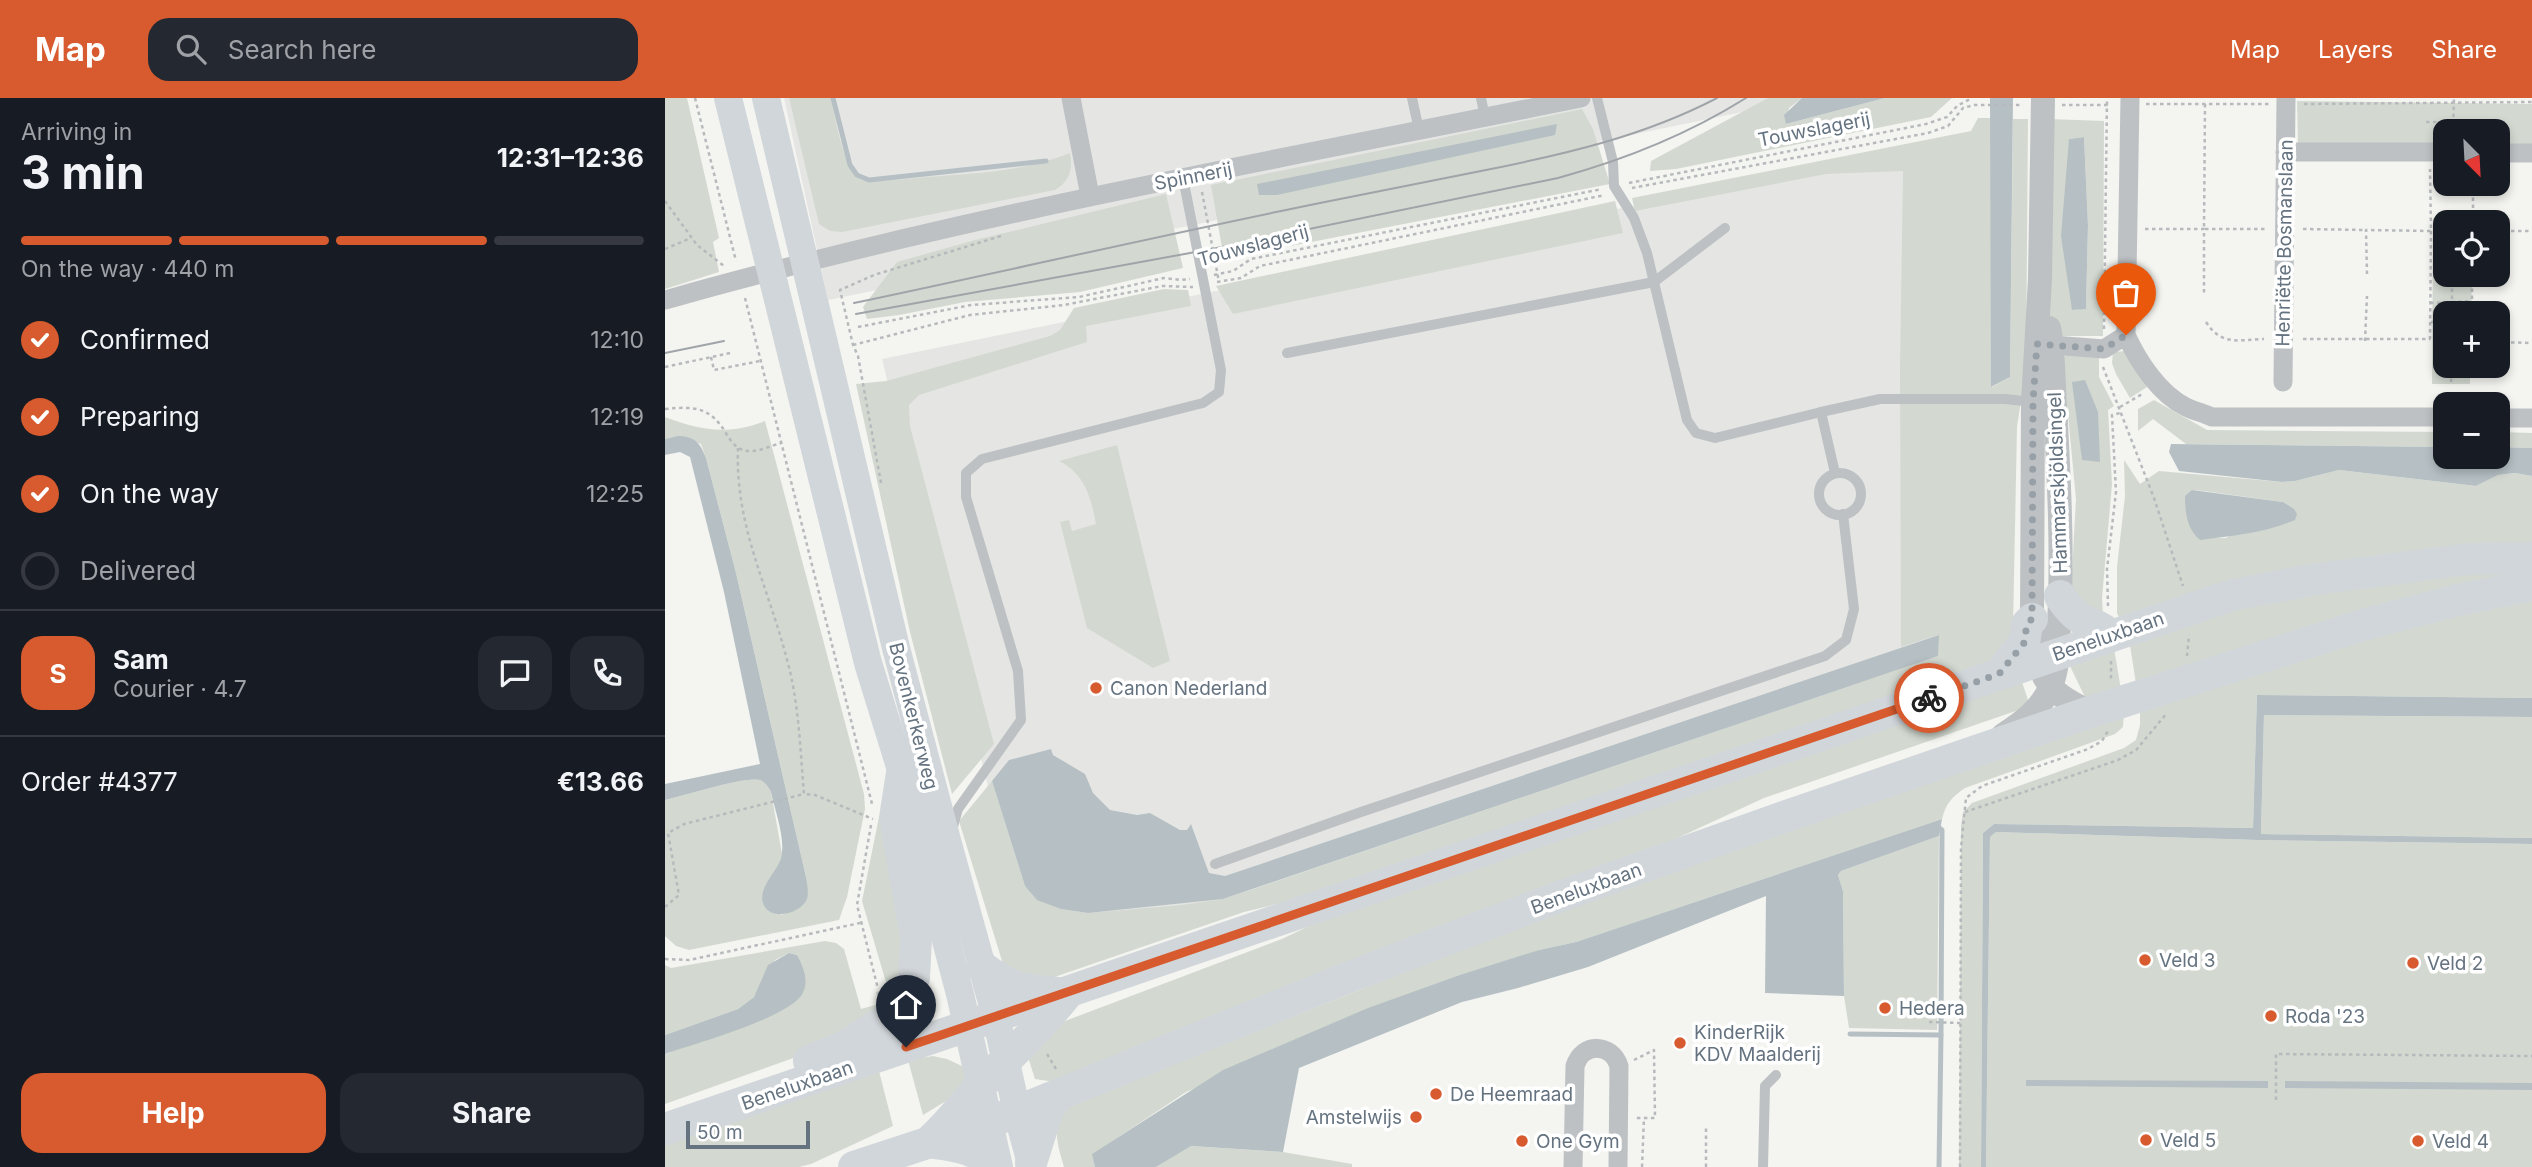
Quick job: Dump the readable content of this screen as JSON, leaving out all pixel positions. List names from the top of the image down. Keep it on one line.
{"streets":{"main road":["Beneluxbaan","Bovenkerkerweg"],"street":["Spinnerij","Henriëtte Bosmanslaan","Hammarskjöldsingel"],"path":["Touwslagerij"]},"crossings":[["Spinnerij","Bovenkerkerweg"],["Hammarskjöldsingel","Beneluxbaan"],["Beneluxbaan","Bovenkerkerweg"]],"places":["Canon Nederland","Veld 3","Veld 2","Hedera","Roda '23","KinderRijk KDV Maalderij","De Heemraad","Amstelwijs","Veld 5","One Gym","Veld 4"],"scale_bar":"50 m","north":"bottom right","page":{"header":"Map","search":"Search here","nav":["Map","Layers","Share"],"heading":["3 min","Arriving in","12:31–12:36"],"panel":["Sam","Courier · 4.7","Order #4377","€13.66"],"map_buttons":["+","−"],"bar":"On the way · 440 m","list":[["Confirmed","12:10"],["Preparing","12:19"],["On the way","12:25"],"Delivered"],"round":"S","buttons":["Help","Share"],"scale":"50 m"}}
